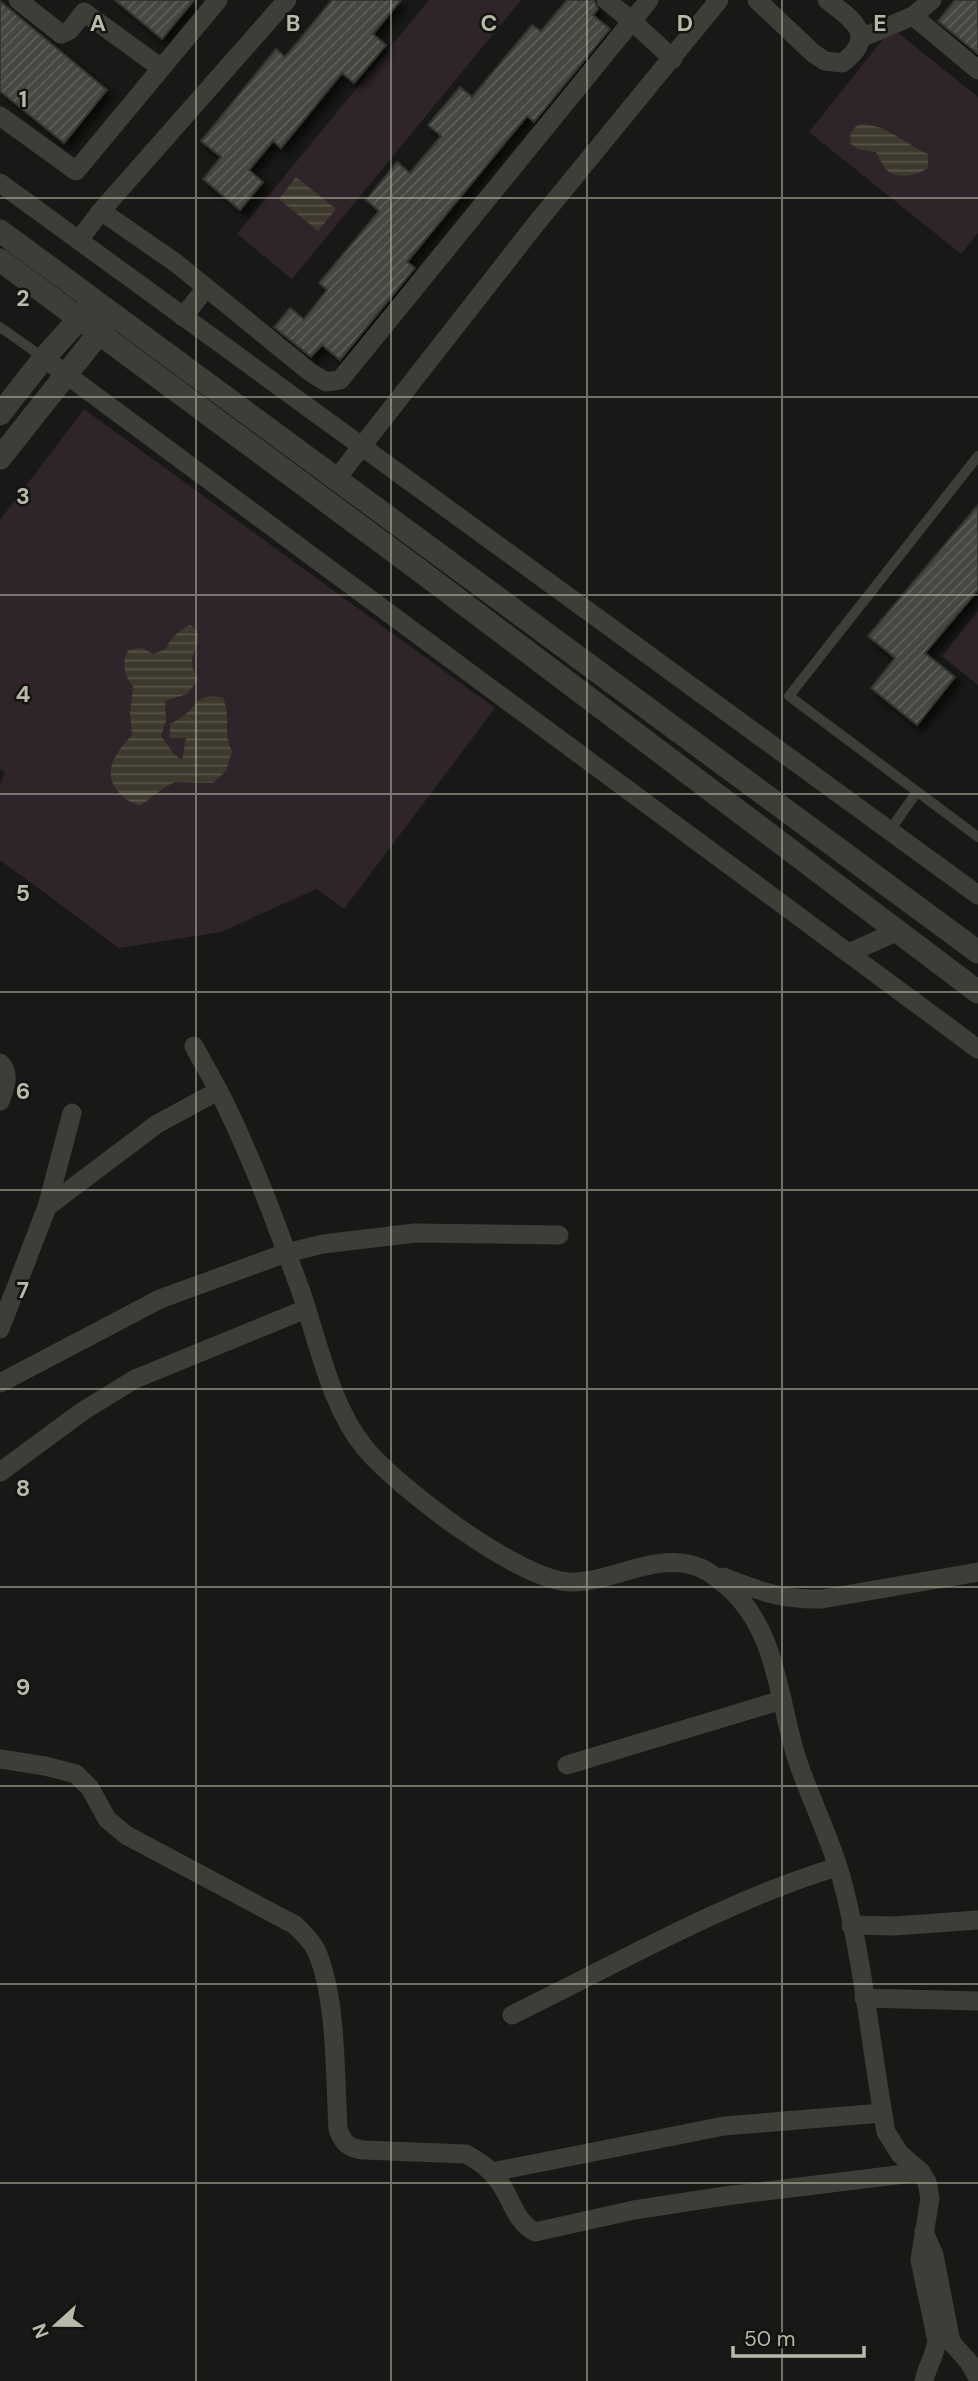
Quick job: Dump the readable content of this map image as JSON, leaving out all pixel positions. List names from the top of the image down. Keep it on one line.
{"scale_bar":"50 m","north":"left","grid":{"columns":["A","B","C","D","E"],"rows":["1","2","3","4","5","6","7","8","9"]}}
